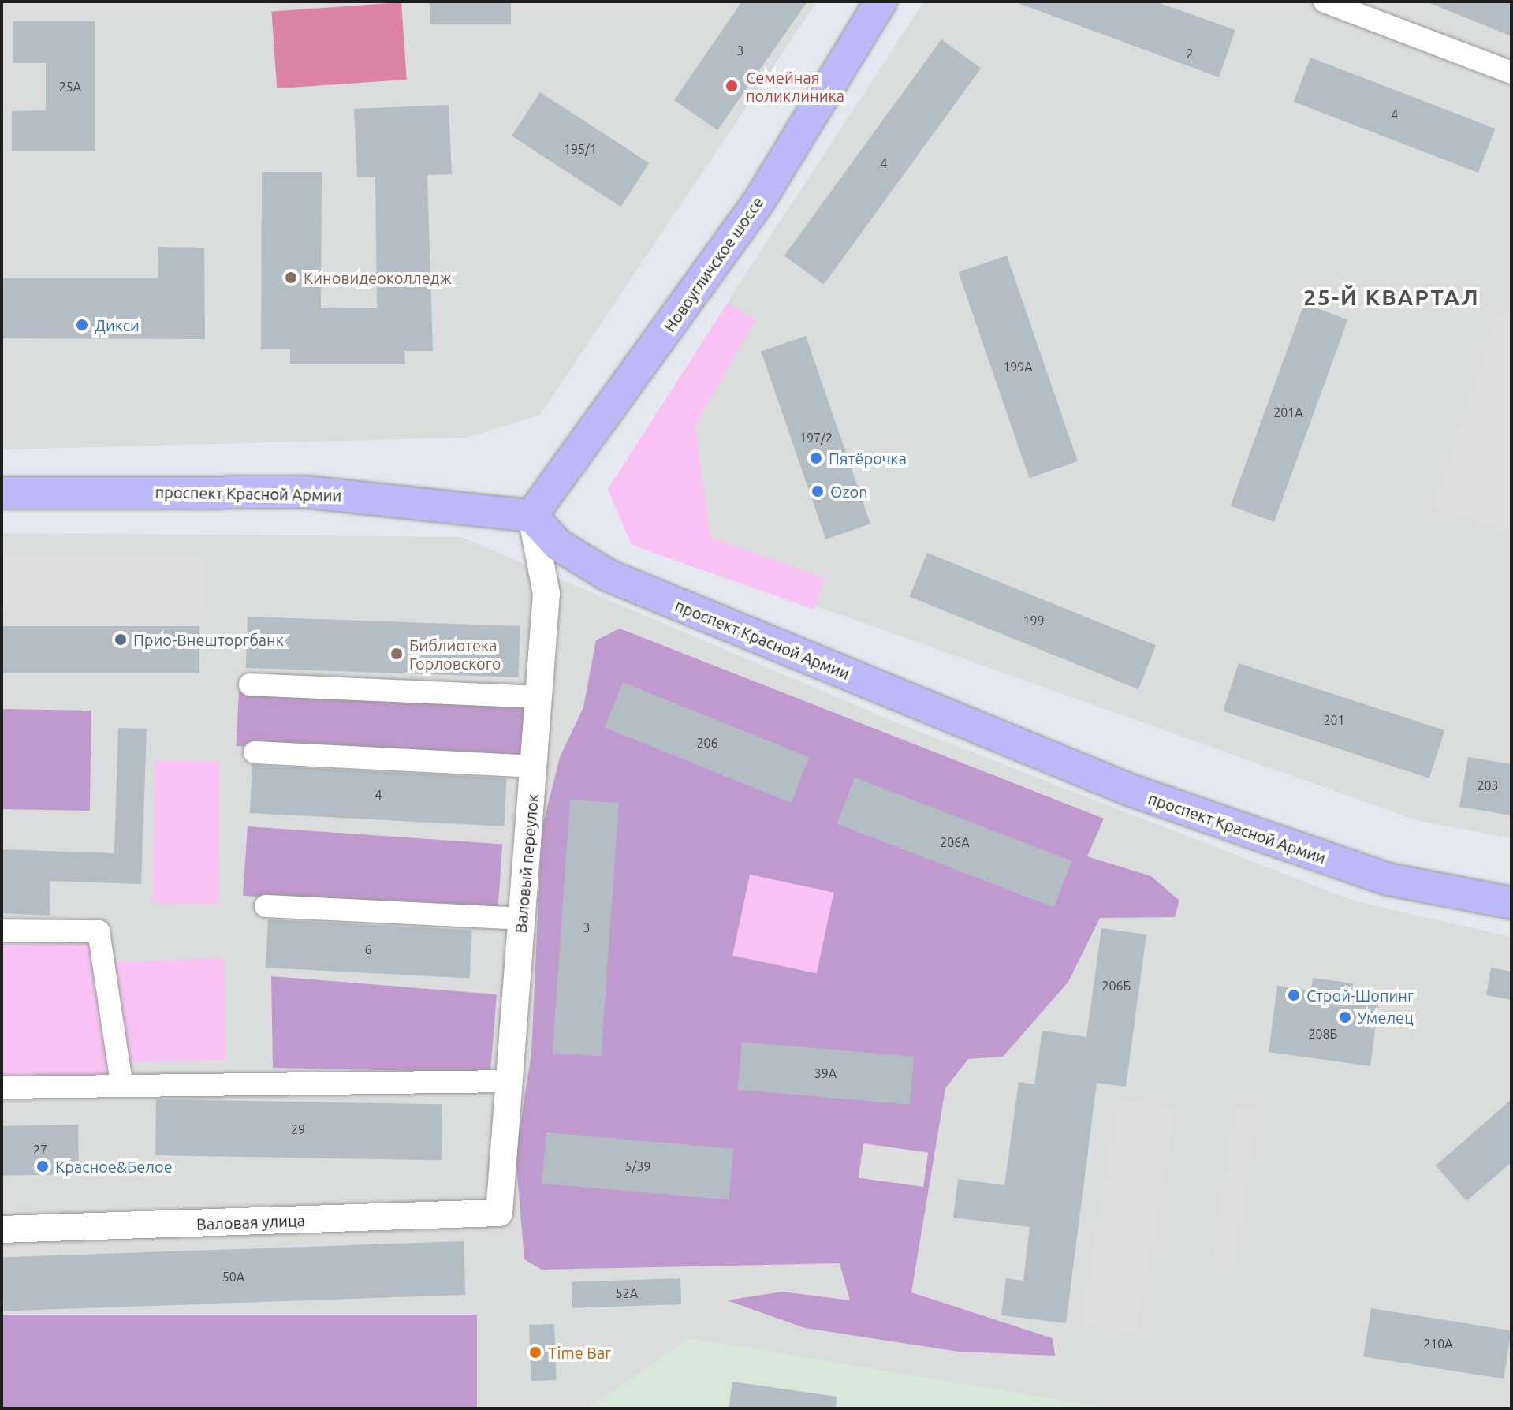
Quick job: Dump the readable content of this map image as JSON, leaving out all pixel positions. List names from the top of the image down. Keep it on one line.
{"streets":{"main road":["Новоугличское шоссе","проспект Красной Армии"],"street":["Валовый переулок","Валовая улица"]},"crossings":[["Новоугличское шоссе","проспект Красной Армии"],["Новоугличское шоссе","Валовый переулок"],["проспект Красной Армии","Валовый переулок"],["Валовый переулок","Валовая улица"]],"districts":["25-Й КВАРТАЛ"],"places":["Семейная поликлиника","Киновидеоколледж","Дикси","Пятёрочка","Ozon","Прио-Внешторгбанк","Библиотека Горловского","Строй-Шопинг","Умелец","Красное&Белое","Time Bar"],"house_numbers":["3","2","25А","4","195/1","4","199А","201А","197/2","199","201","206","203","4","206А","3","6","206Б","208Б","39А","29","27","5/39","50А","52А","210А"]}
